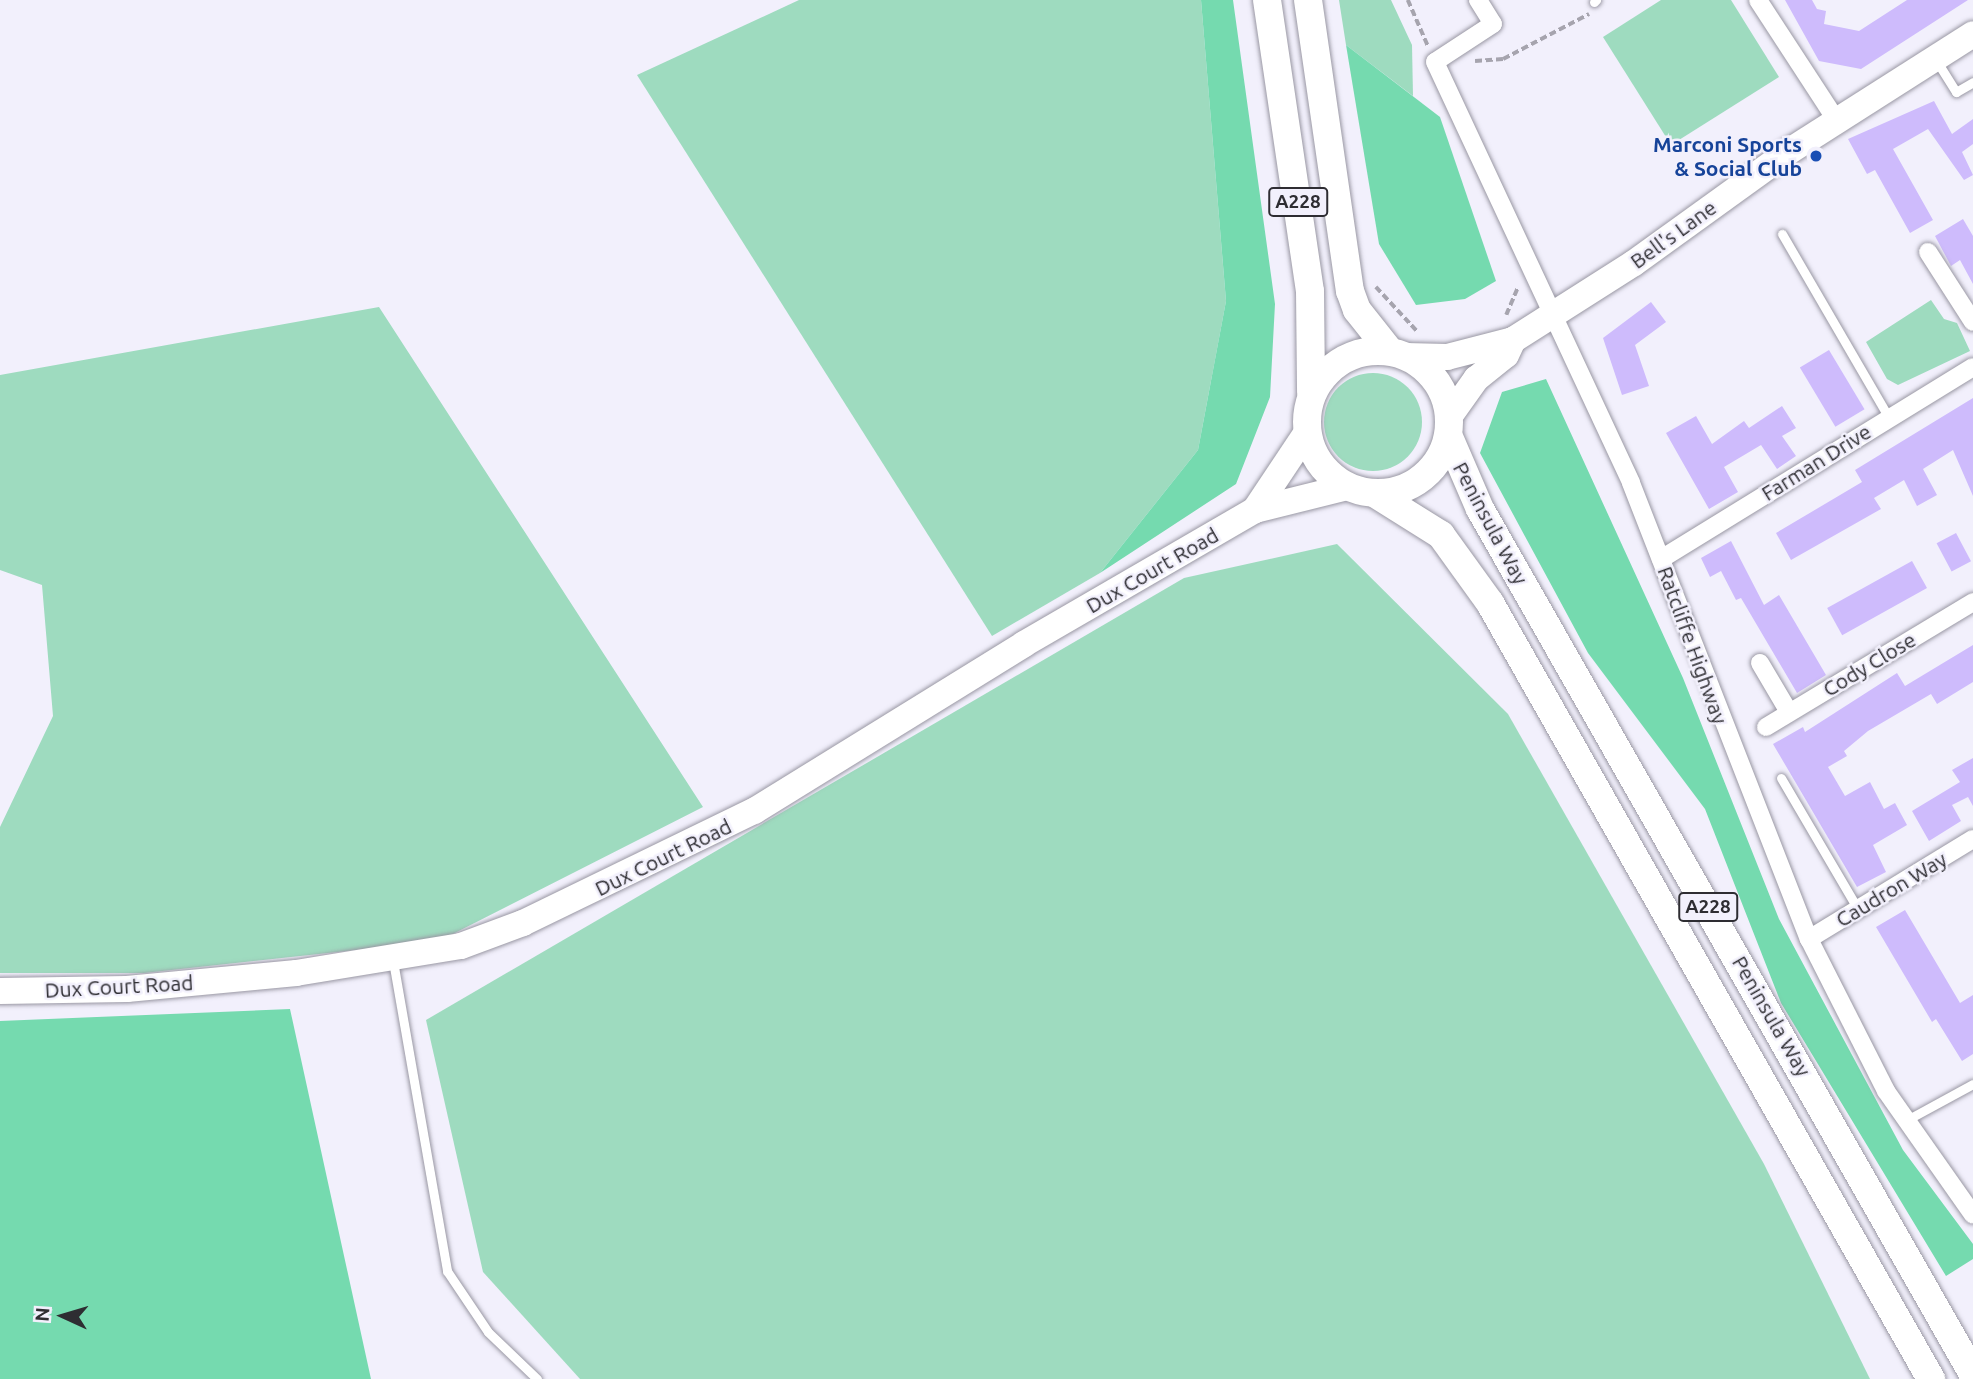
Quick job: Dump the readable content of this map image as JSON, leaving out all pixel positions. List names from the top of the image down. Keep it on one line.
{"streets":{"main road":["A228","Peninsula Way"],"street":["Bell's Lane","Farman Drive","Dux Court Road","Ratcliffe Highway","Cody Close","Caudron Way"]},"crossings":[["A228","Bell's Lane"],["A228","Peninsula Way"],["A228","Dux Court Road"],["Bell's Lane","Peninsula Way"],["Bell's Lane","Dux Court Road"],["Bell's Lane","Ratcliffe Highway"],["Farman Drive","Ratcliffe Highway"],["Peninsula Way","Dux Court Road"],["Ratcliffe Highway","Caudron Way"]],"places":["Marconi Sports & Social Club"],"north":"left"}
